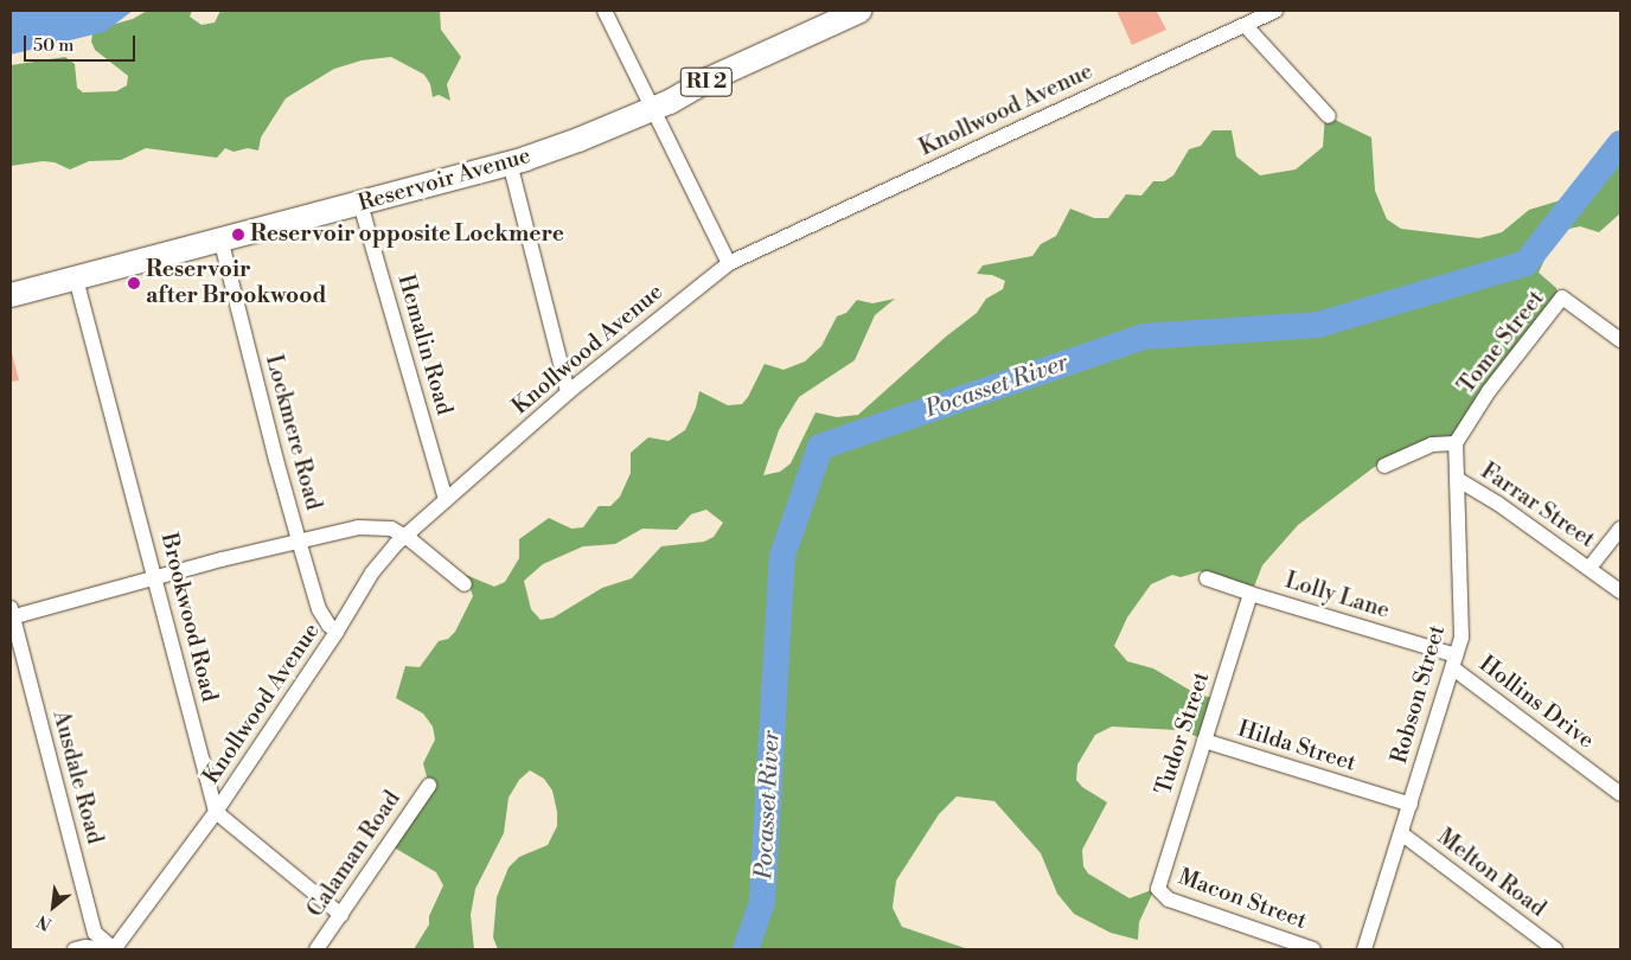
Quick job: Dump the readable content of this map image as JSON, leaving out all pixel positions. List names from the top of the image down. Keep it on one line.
{"streets":{"main road":["RI 2","Reservoir Avenue"],"street":["Knollwood Avenue","Tome Street","Hemalin Road","Lockmere Road","Farrar Street","Lolly Lane","Brookwood Road","Robson Street","Hollins Drive","Tudor Street","Hilda Street","Ausdale Road","Calaman Road","Melton Road","Macon Street"]},"crossings":[["Knollwood Avenue","Hemalin Road"],["Knollwood Avenue","Lockmere Road"],["Knollwood Avenue","Brookwood Road"],["Knollwood Avenue","Ausdale Road"],["Reservoir Avenue","Hemalin Road"],["Reservoir Avenue","Lockmere Road"],["Reservoir Avenue","Brookwood Road"],["Tome Street","Robson Street"],["Farrar Street","Robson Street"],["Lolly Lane","Robson Street"],["Lolly Lane","Hollins Drive"],["Lolly Lane","Tudor Street"],["Robson Street","Hollins Drive"],["Robson Street","Hilda Street"],["Robson Street","Melton Road"],["Tudor Street","Hilda Street"],["Tudor Street","Macon Street"]],"water":["Pocasset River"],"places":["Reservoir opposite Lockmere","Reservoir after Brookwood"],"scale_bar":"50 m","north":"bottom left"}
